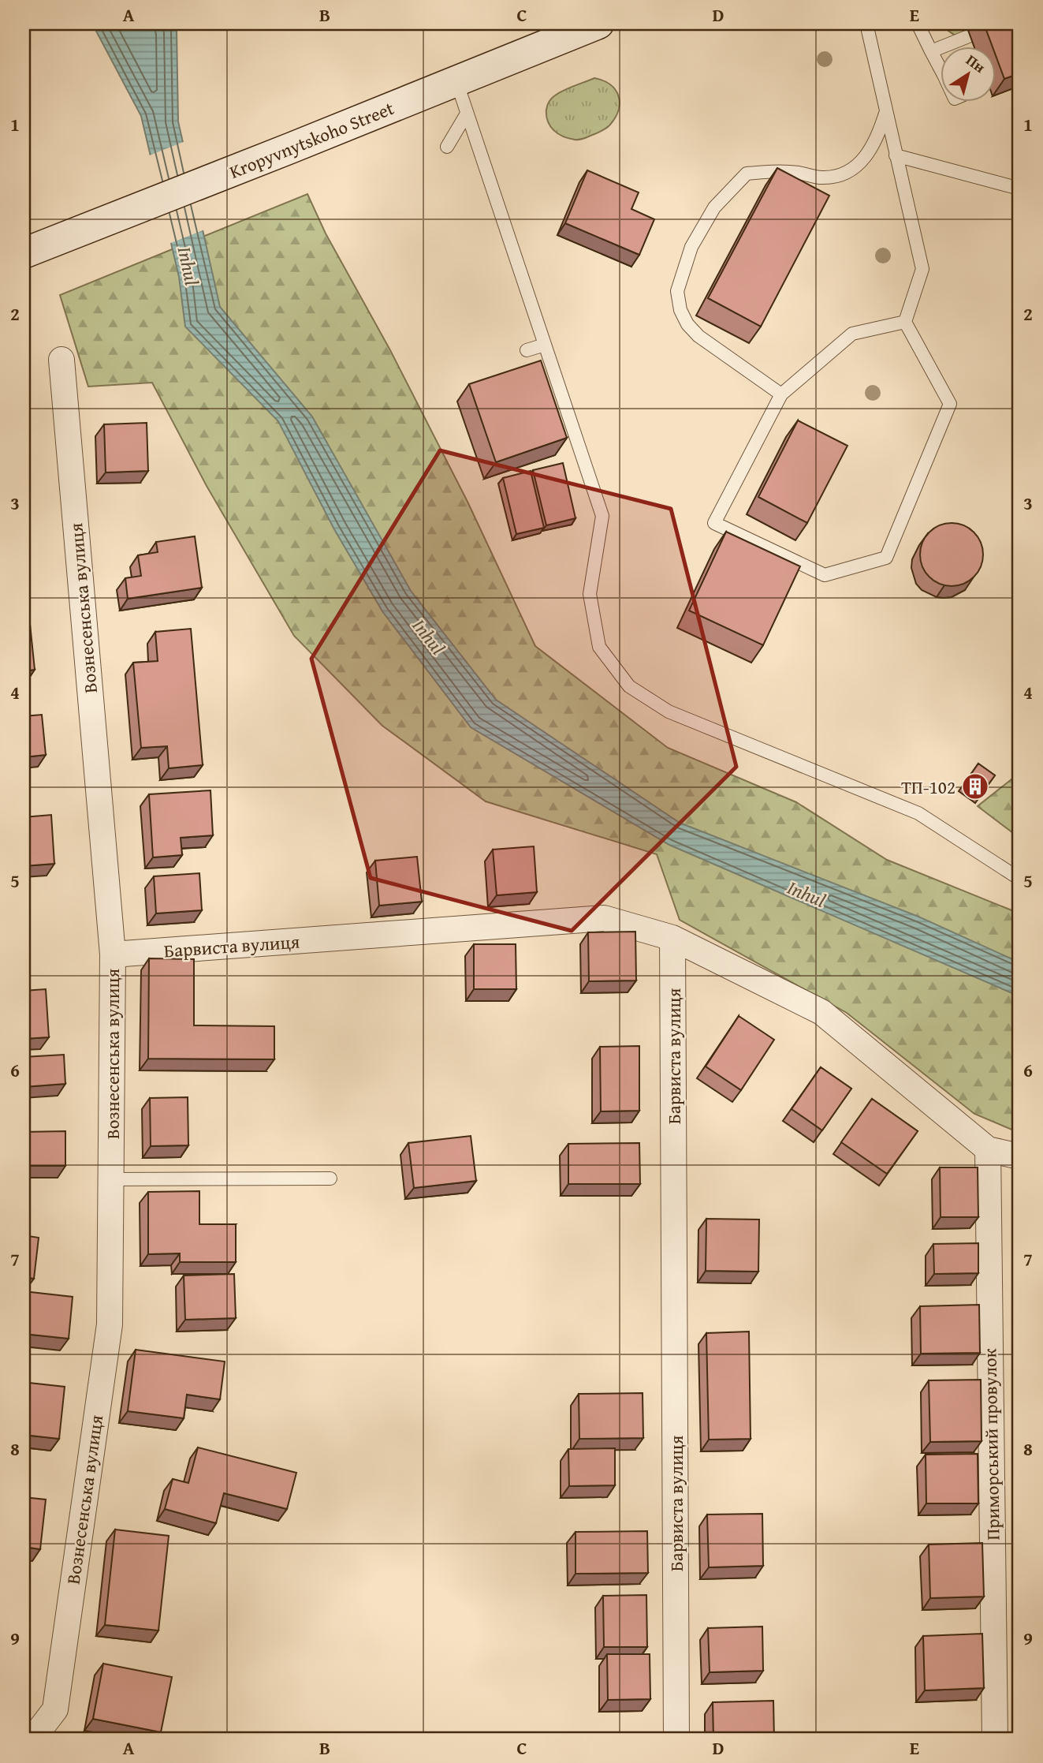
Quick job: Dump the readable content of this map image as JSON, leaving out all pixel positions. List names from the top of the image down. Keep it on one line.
{"streets":{"main road":["Kropyvnytskoho Street"],"street":["Вознесенська вулиця","Барвиста вулиця","Приморський провулок"]},"crossings":[["Вознесенська вулиця","Барвиста вулиця"]],"water":["Inhul"],"places":{"building":["ТП-102"]},"north":"top right","grid":{"columns":["A","B","C","D","E"],"rows":["1","2","3","4","5","6","7","8","9"]}}
